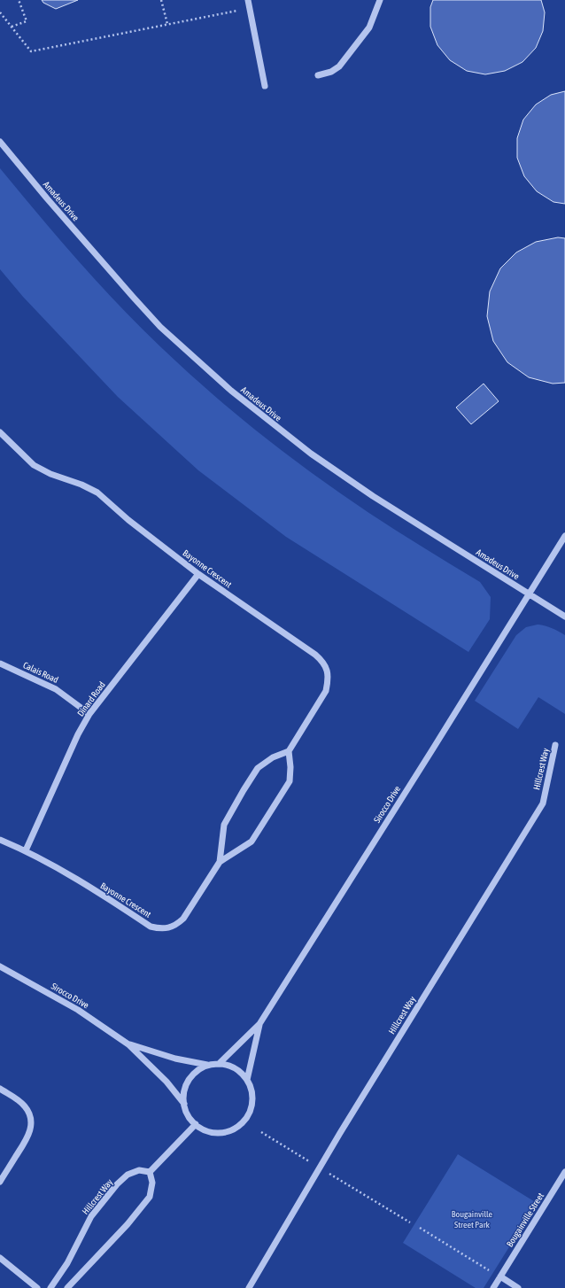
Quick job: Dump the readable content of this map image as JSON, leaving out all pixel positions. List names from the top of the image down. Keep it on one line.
{"streets":{"street":["Amadeus Drive","Bayonne Crescent","Calais Road","Dinard Road","Hillcrest Way","Sirocco Drive","Bougainville Street"]},"crossings":[["Amadeus Drive","Sirocco Drive"],["Bayonne Crescent","Dinard Road"],["Calais Road","Dinard Road"]],"parks":["Bougainville Street Park"]}
